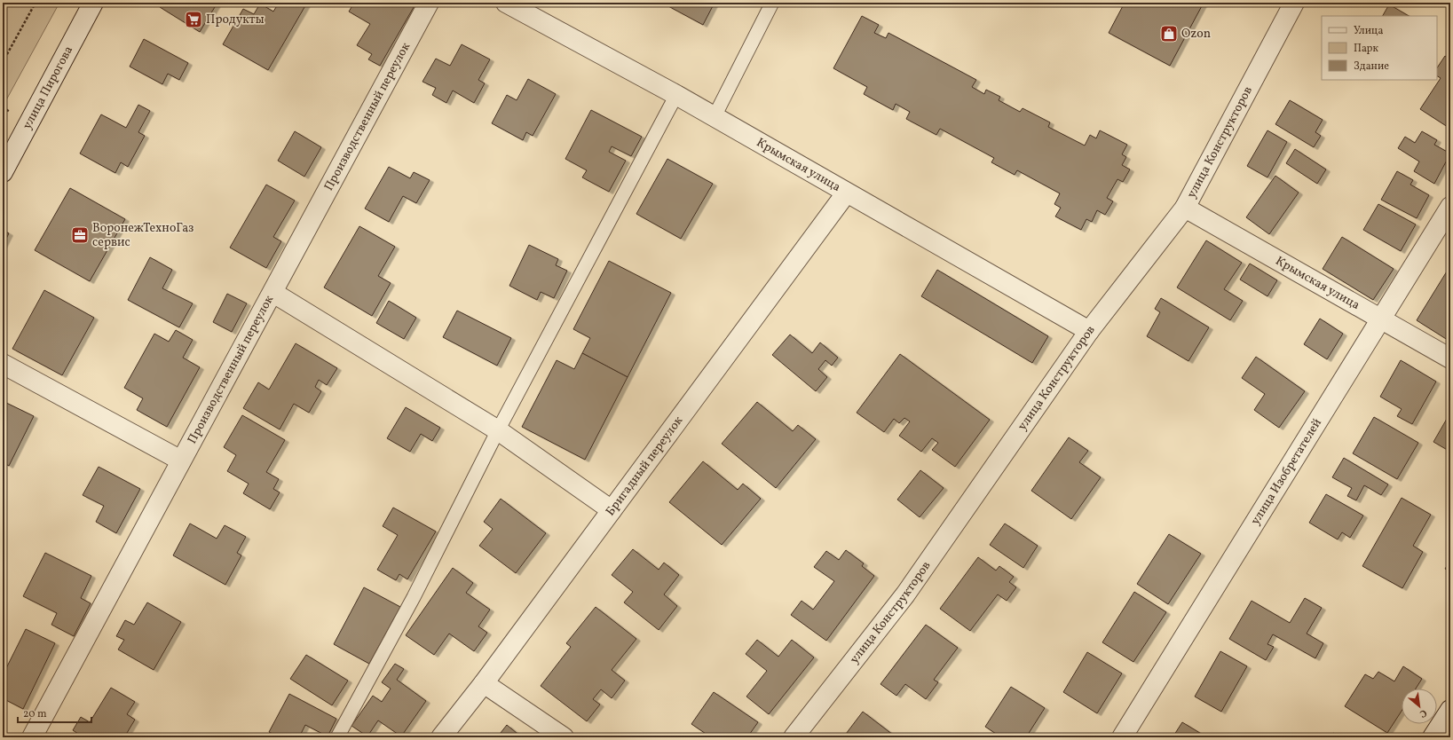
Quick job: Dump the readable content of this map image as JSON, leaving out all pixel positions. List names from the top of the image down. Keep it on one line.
{"streets":{"street":["улица Пирогова","Производственный переулок","улица Конструкторов","Крымская улица","Бригадный переулок","улица Изобретателей"]},"crossings":[["улица Конструкторов","Крымская улица"],["Крымская улица","Бригадный переулок"],["Крымская улица","улица Изобретателей"]],"places":{"supermarket":["Продукты"],"shop":["Ozon"],"office":["ВоронежТехноГаз сервис"]},"legend":["Улица","Парк","Здание"],"scale_bar":"20 m","north":"bottom right"}
